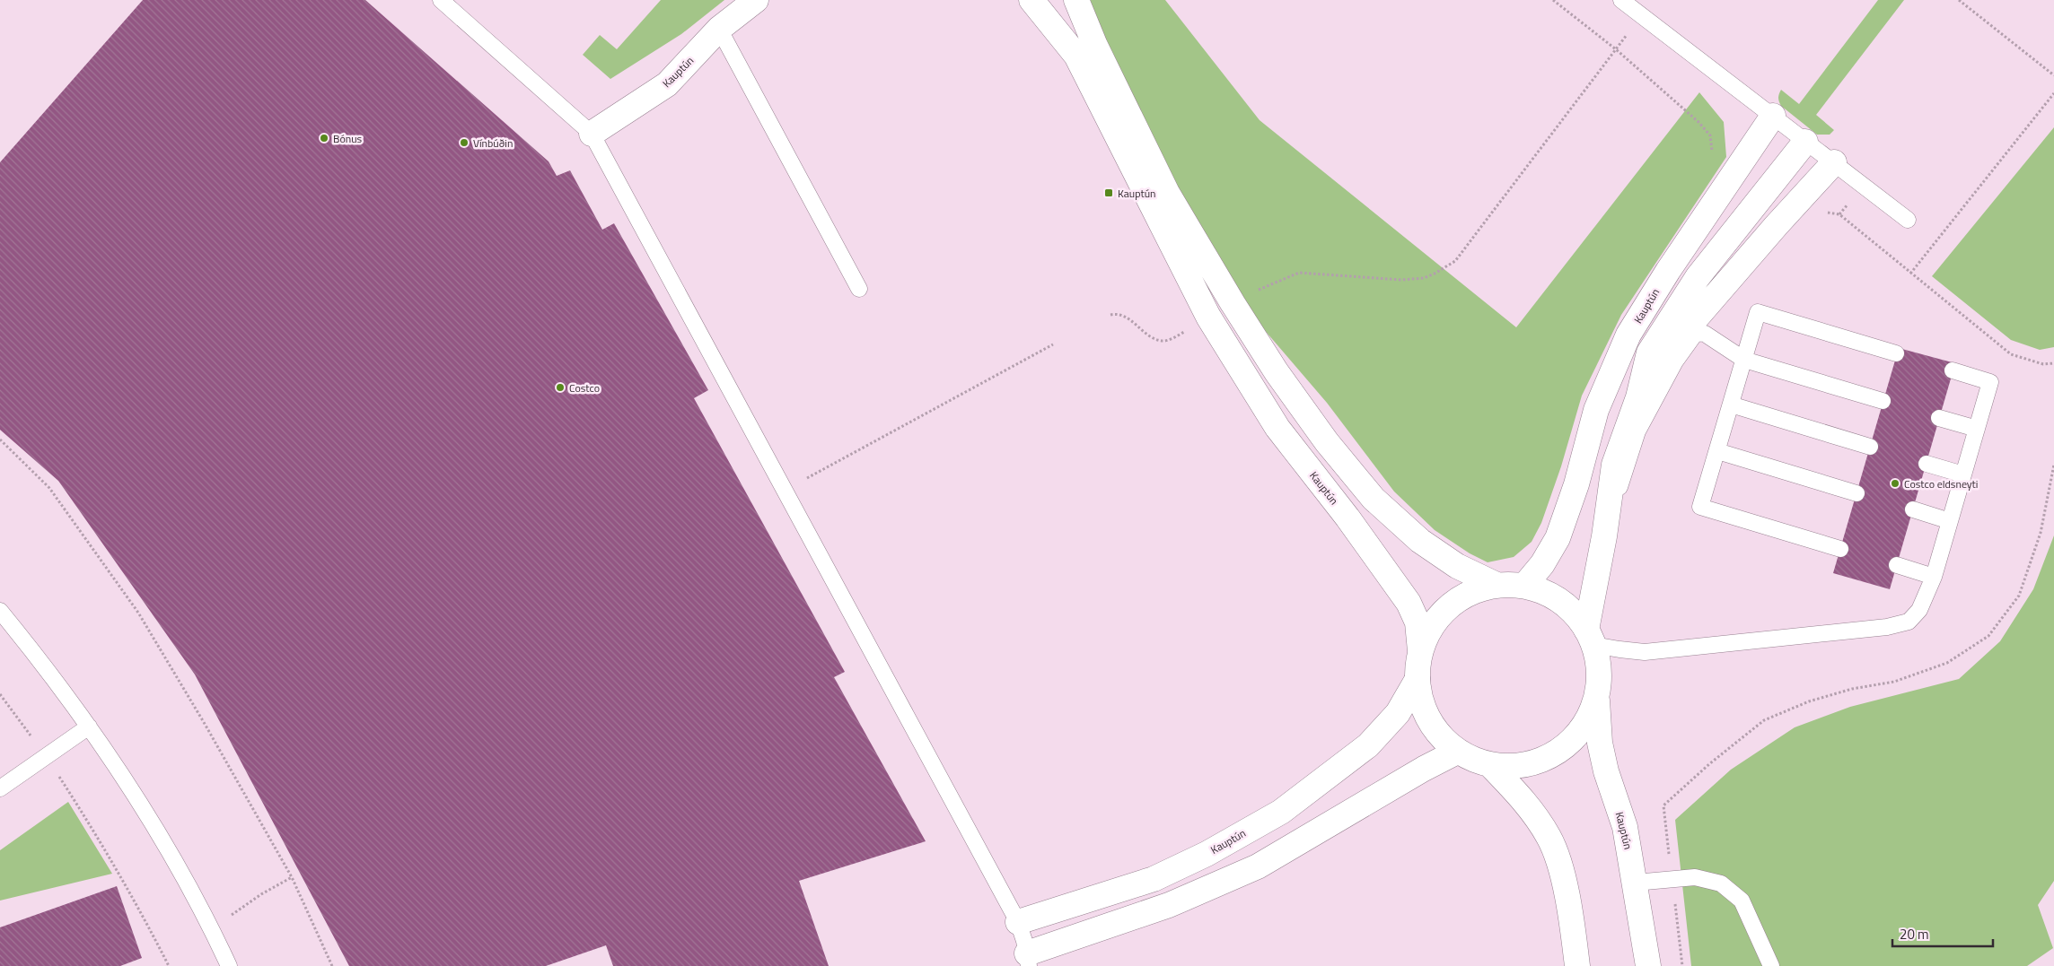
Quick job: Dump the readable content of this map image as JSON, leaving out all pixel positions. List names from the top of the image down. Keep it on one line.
{"streets":{"street":["Kauptún"]},"places":{"other":["Bónus","Vínbúðin","Costco","Costco eldsneyti"],"transit":["Kauptún"]},"scale_bar":"20 m"}
